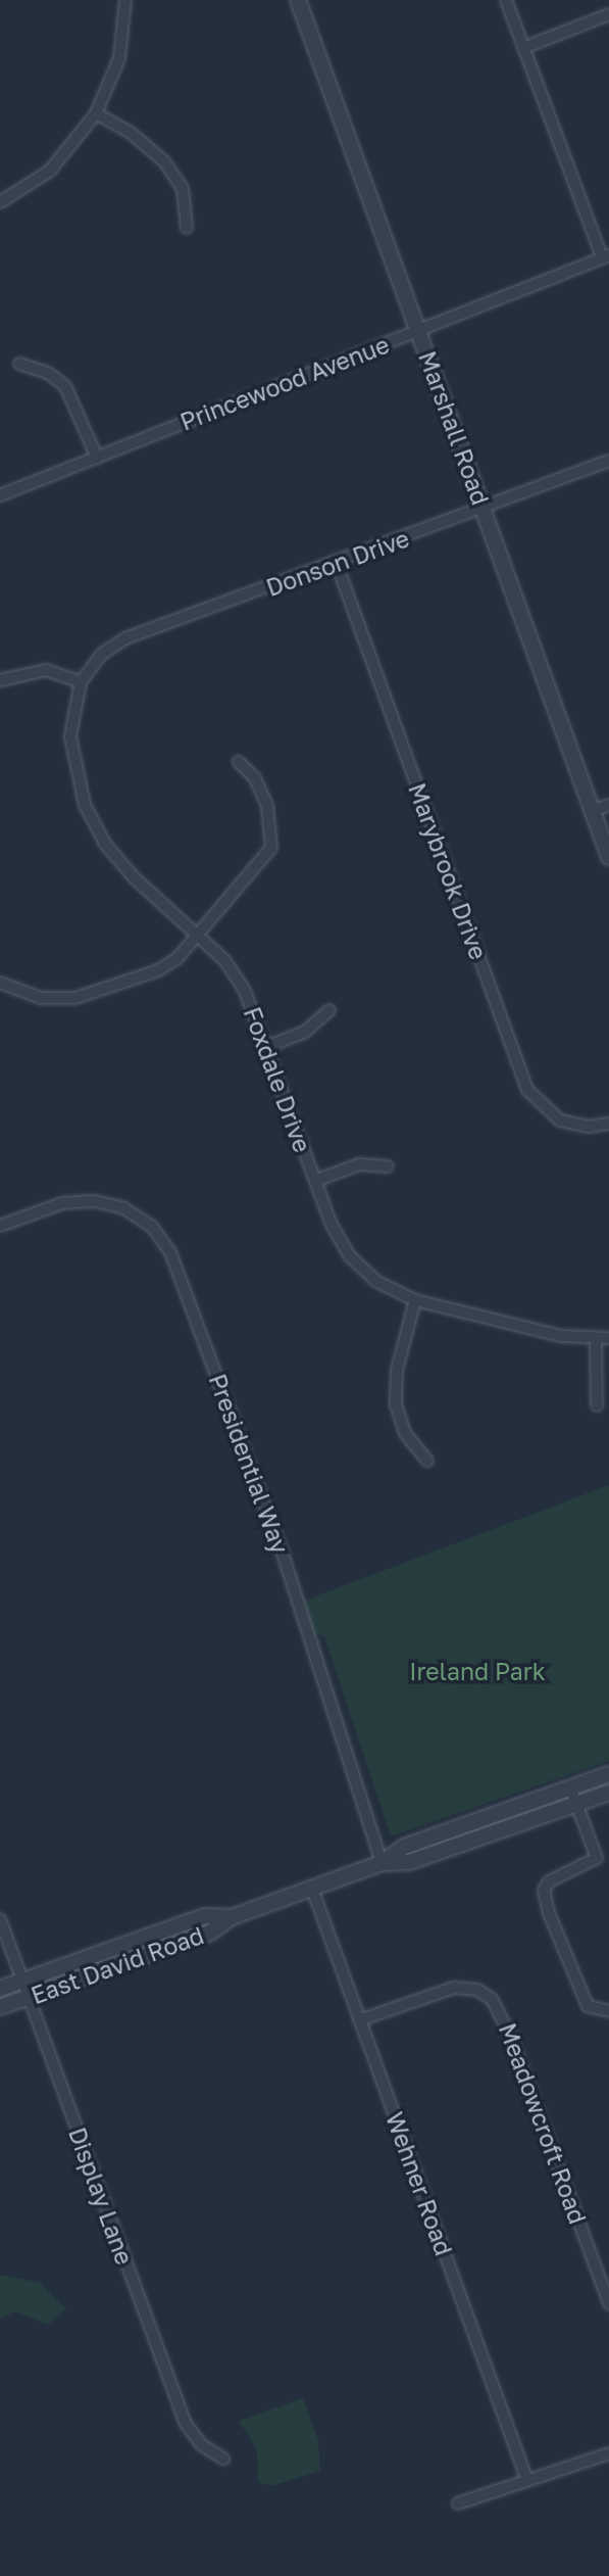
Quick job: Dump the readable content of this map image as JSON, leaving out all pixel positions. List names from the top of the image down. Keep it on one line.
{"streets":{"street":["Princewood Avenue","Marshall Road","Donson Drive","Marybrook Drive","Foxdale Drive","Presidential Way","East David Road","Meadowcroft Road","Wehner Road","Display Lane"]},"crossings":[["Princewood Avenue","Marshall Road"],["Marshall Road","Donson Drive"],["Donson Drive","Marybrook Drive"],["Donson Drive","Foxdale Drive"],["Presidential Way","East David Road"],["East David Road","Wehner Road"],["East David Road","Display Lane"],["Meadowcroft Road","Wehner Road"]],"parks":["Ireland Park"]}
